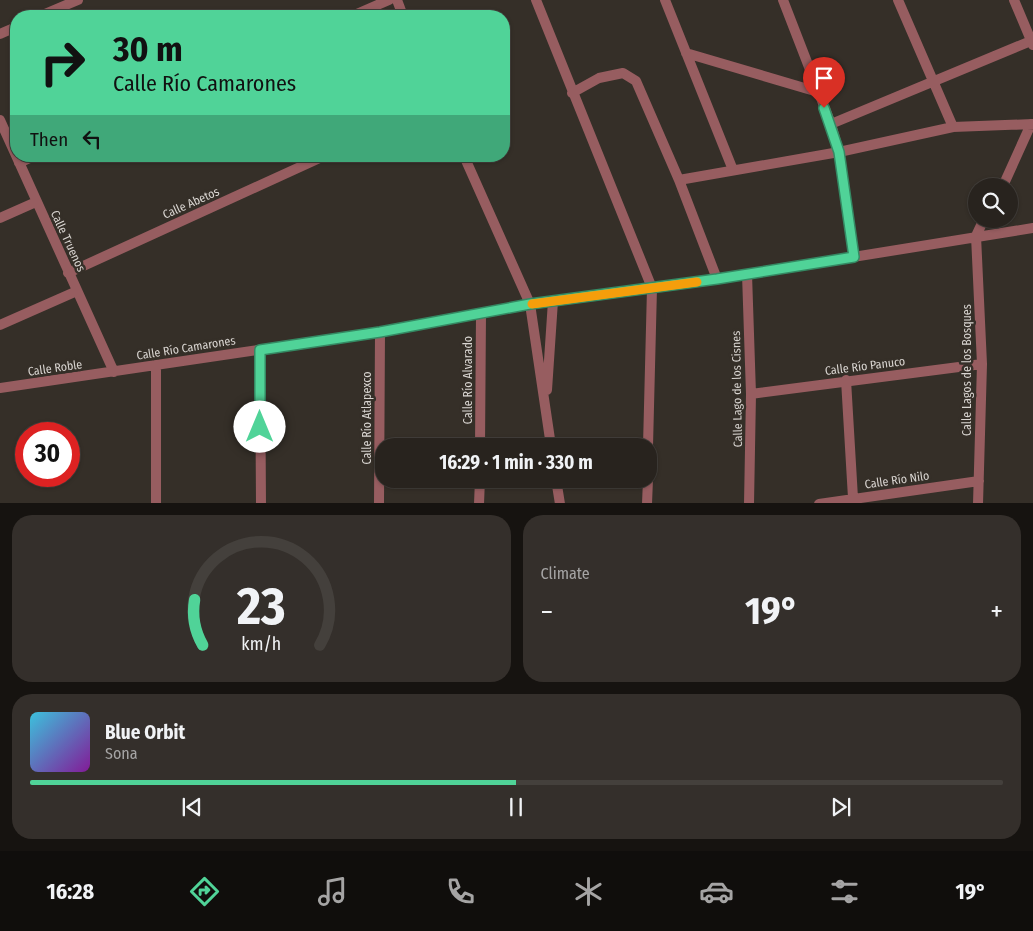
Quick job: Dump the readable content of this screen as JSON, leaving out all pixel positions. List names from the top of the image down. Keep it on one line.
{"streets":{"street":["Calle Abetos","Calle Truenos","Calle Río Camarones","Calle Río Panuco","Calle Roble","Calle Lagos de los Bosques","Calle Río Alvarado","Calle Lago de los Cisnes","Calle Río Atlapexco","Calle Río Nilo"]},"crossings":[["Calle Abetos","Calle Truenos"],["Calle Truenos","Calle Río Camarones"],["Calle Truenos","Calle Roble"],["Calle Río Camarones","Calle Roble"],["Calle Río Camarones","Calle Lagos de los Bosques"],["Calle Río Camarones","Calle Río Alvarado"],["Calle Río Camarones","Calle Lago de los Cisnes"],["Calle Río Camarones","Calle Río Atlapexco"],["Calle Río Panuco","Calle Lagos de los Bosques"],["Calle Río Panuco","Calle Lago de los Cisnes"],["Calle Lagos de los Bosques","Calle Río Nilo"]],"page":{"turn":["30 m","Calle Río Camarones"],"then":"Then","limit":"30","trip":"16:29 · 1 min · 330 m","tile":"Climate","heat":["−","19°","+"],"song":["Blue Orbit","Sona"],"tabs":["16:28","19°"],"gauge":["23","km/h"]}}
